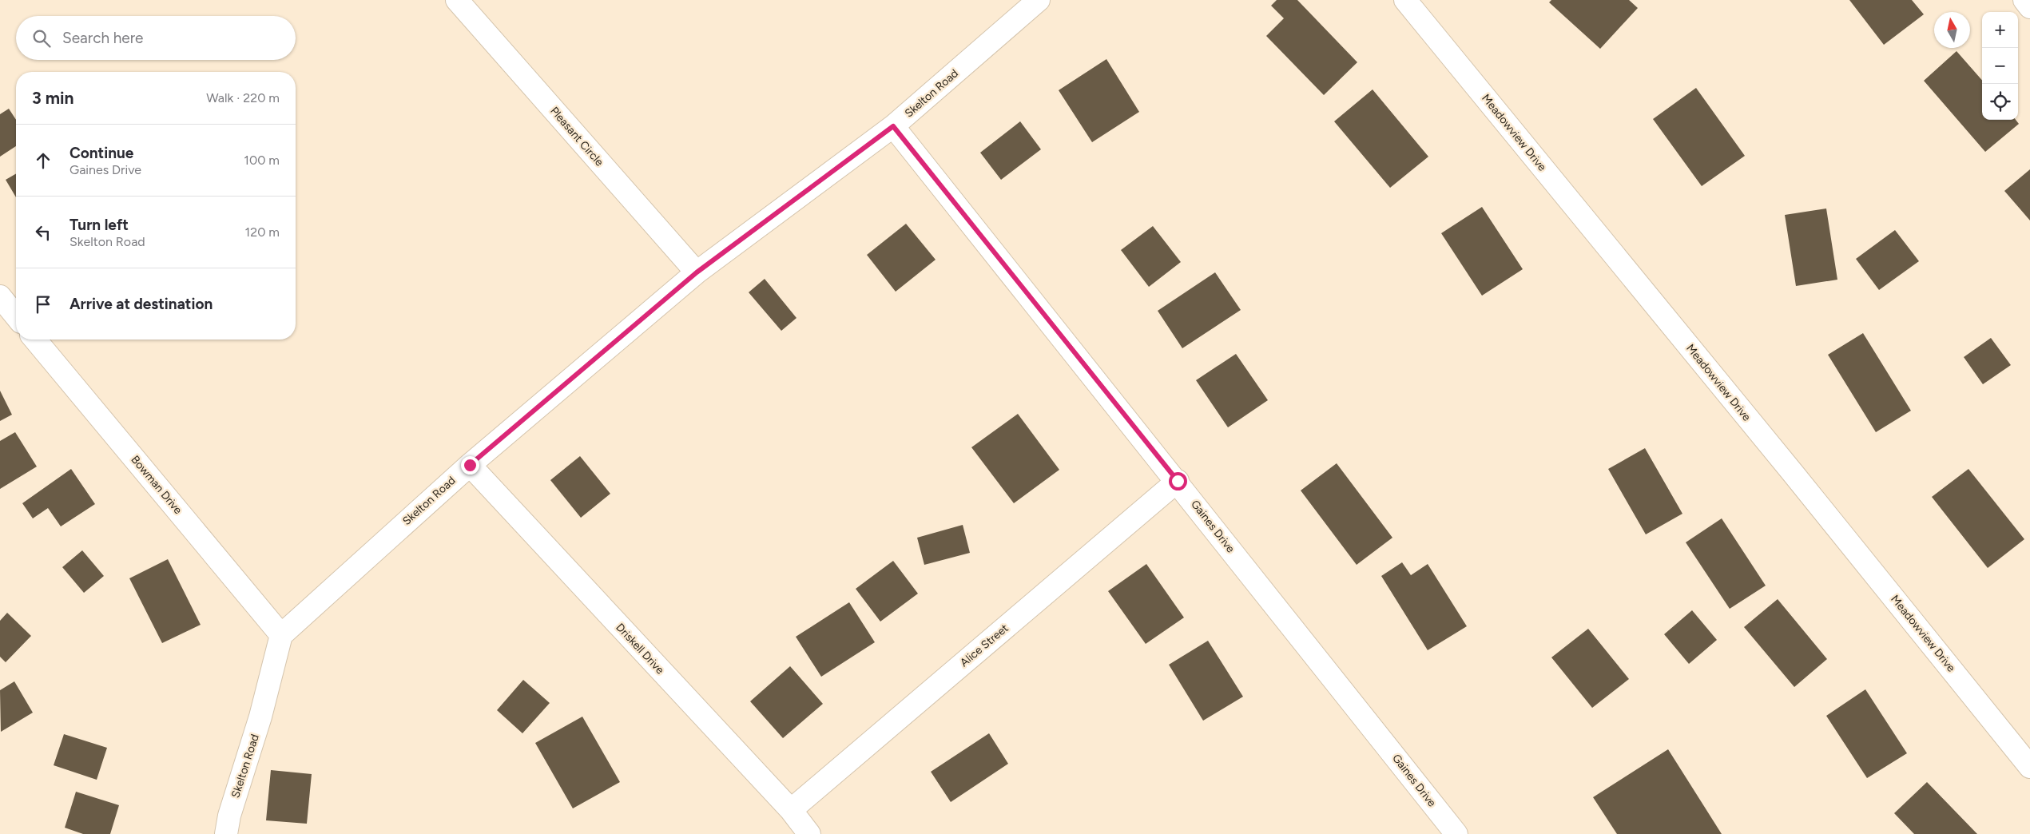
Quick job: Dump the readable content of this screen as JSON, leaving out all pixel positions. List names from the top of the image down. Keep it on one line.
{"streets":{"street":["Skelton Road","Meadowview Drive","Pleasant Circle","Bowman Drive","Gaines Drive","Alice Street","Driskell Drive"]},"crossings":[["Skelton Road","Pleasant Circle"],["Skelton Road","Bowman Drive"],["Skelton Road","Gaines Drive"],["Skelton Road","Driskell Drive"],["Gaines Drive","Alice Street"],["Alice Street","Driskell Drive"]],"north":"top","page":{"map_buttons":["+","−"],"search":"Search here","heading":["3 min","Walk · 220 m"],"list":[["Continue","Gaines Drive","100 m"],["Turn left","Skelton Road","120 m"],"Arrive at destination"]}}
